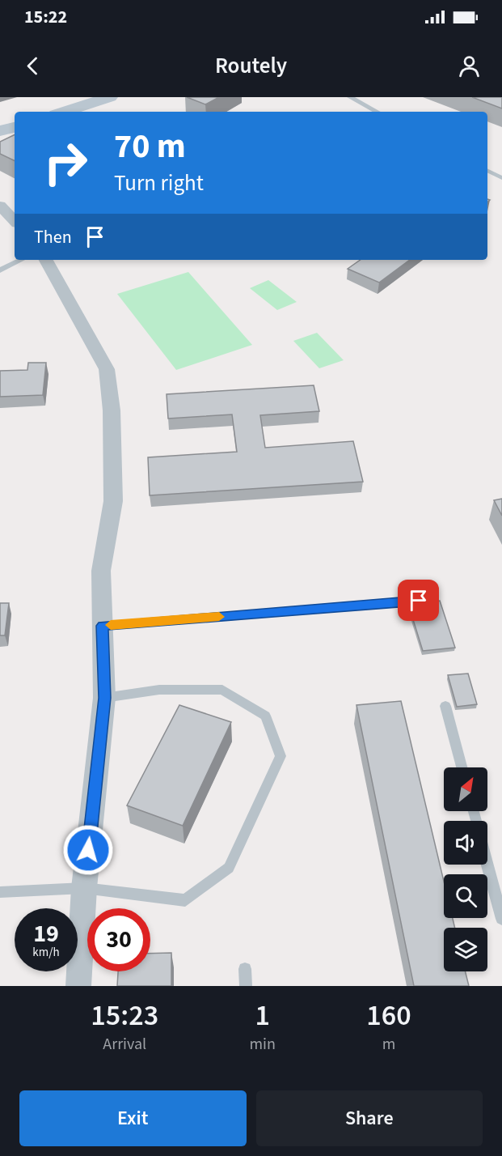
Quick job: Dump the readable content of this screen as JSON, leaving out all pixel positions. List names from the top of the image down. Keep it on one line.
{"north":"top right","page":{"status":"15:22","header":"Routely","turn":["70 m","Turn right"],"then":"Then","speed":"19 km/h","limit":"30","eta":["15:23","Arrival","1","min","160","m"],"buttons":["Exit","Share"]}}
